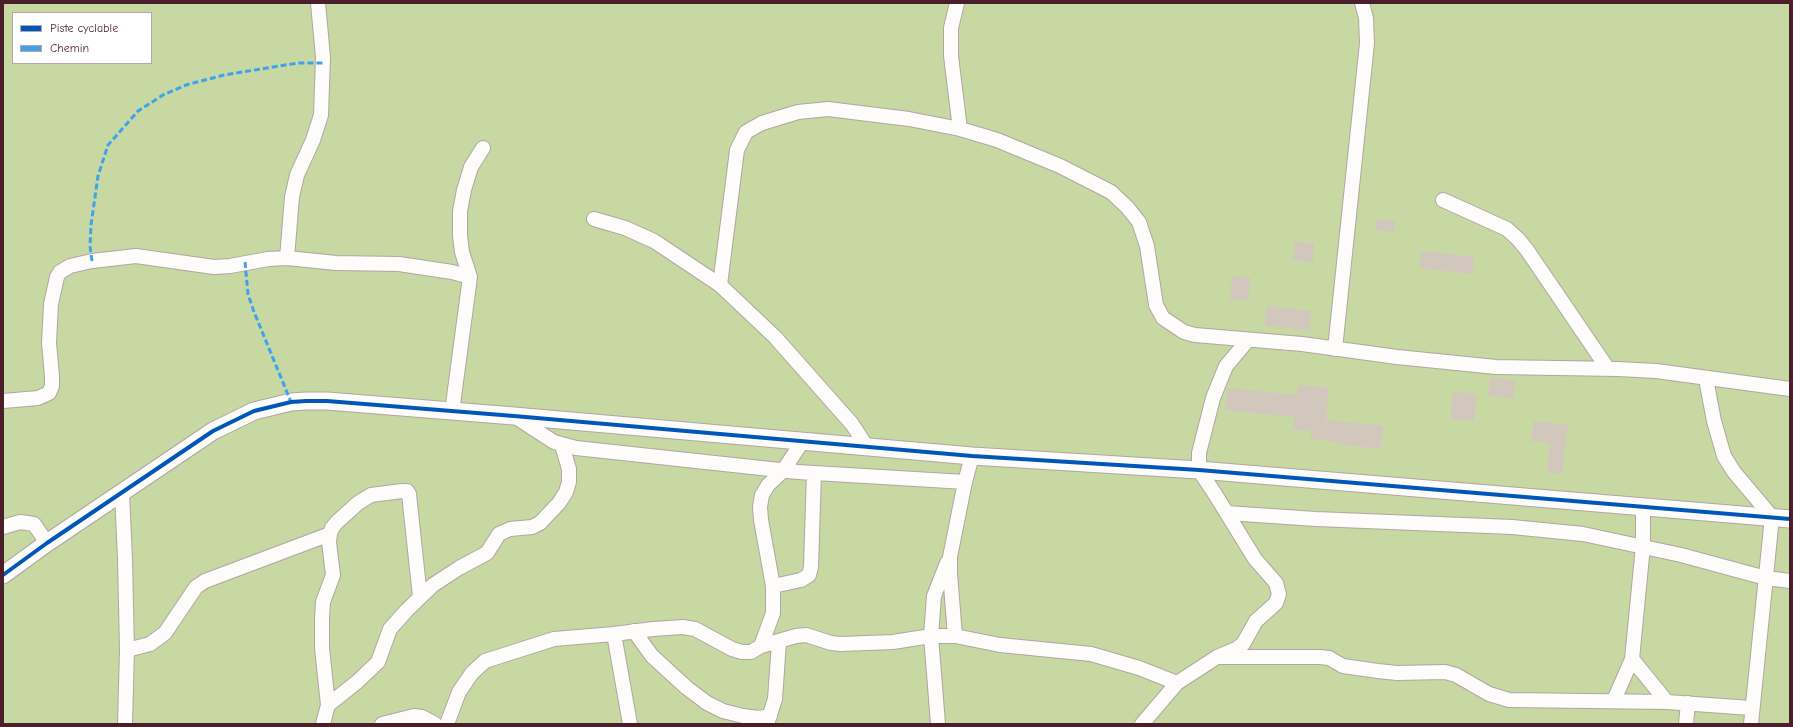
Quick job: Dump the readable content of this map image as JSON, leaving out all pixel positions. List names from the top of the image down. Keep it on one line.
{"legend":["Piste cyclable","Chemin"]}
